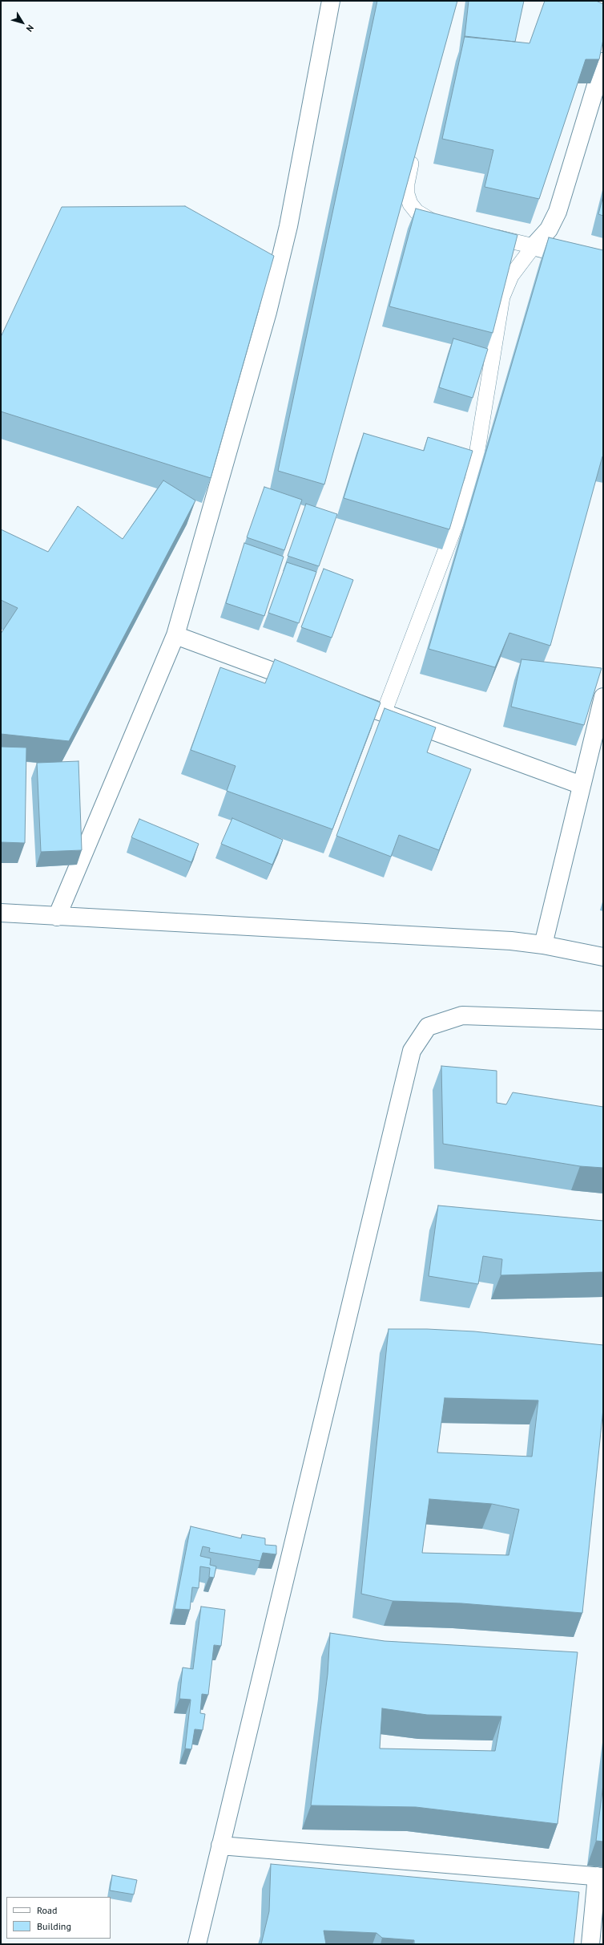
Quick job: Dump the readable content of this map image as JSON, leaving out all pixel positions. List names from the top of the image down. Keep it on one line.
{"legend":["Road","Building"],"north":"bottom right"}
